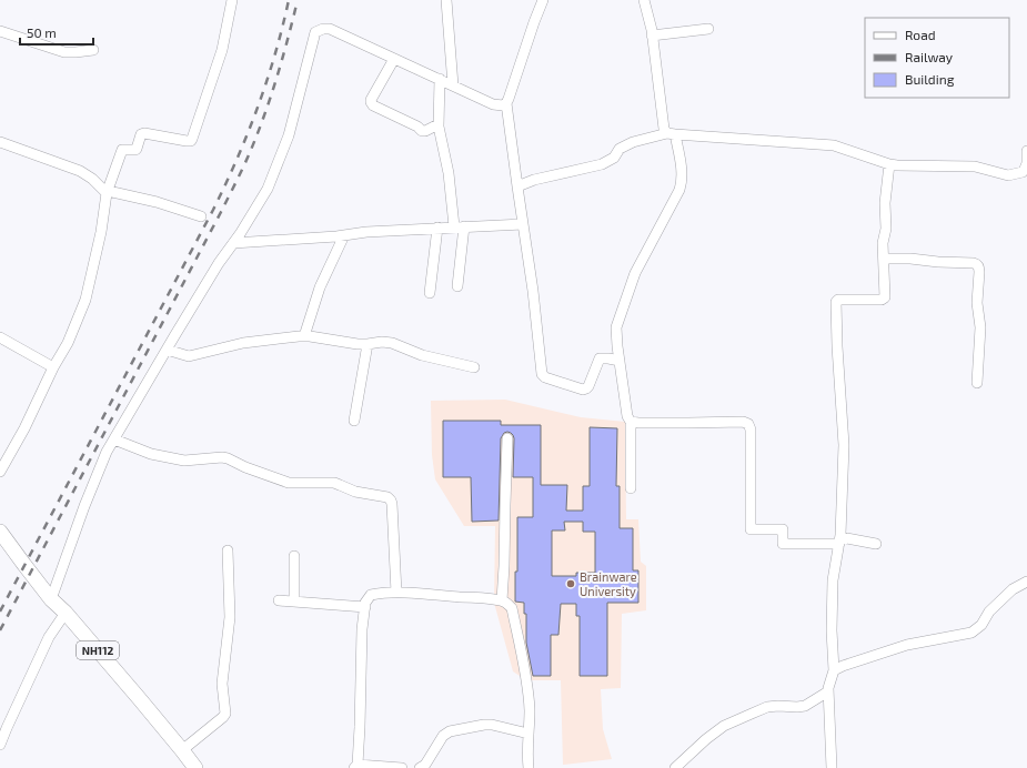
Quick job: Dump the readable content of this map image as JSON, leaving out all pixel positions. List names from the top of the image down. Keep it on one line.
{"streets":{"highway":["NH112"]},"places":["Brainware University"],"legend":["Road","Railway","Building"],"scale_bar":"50 m"}
